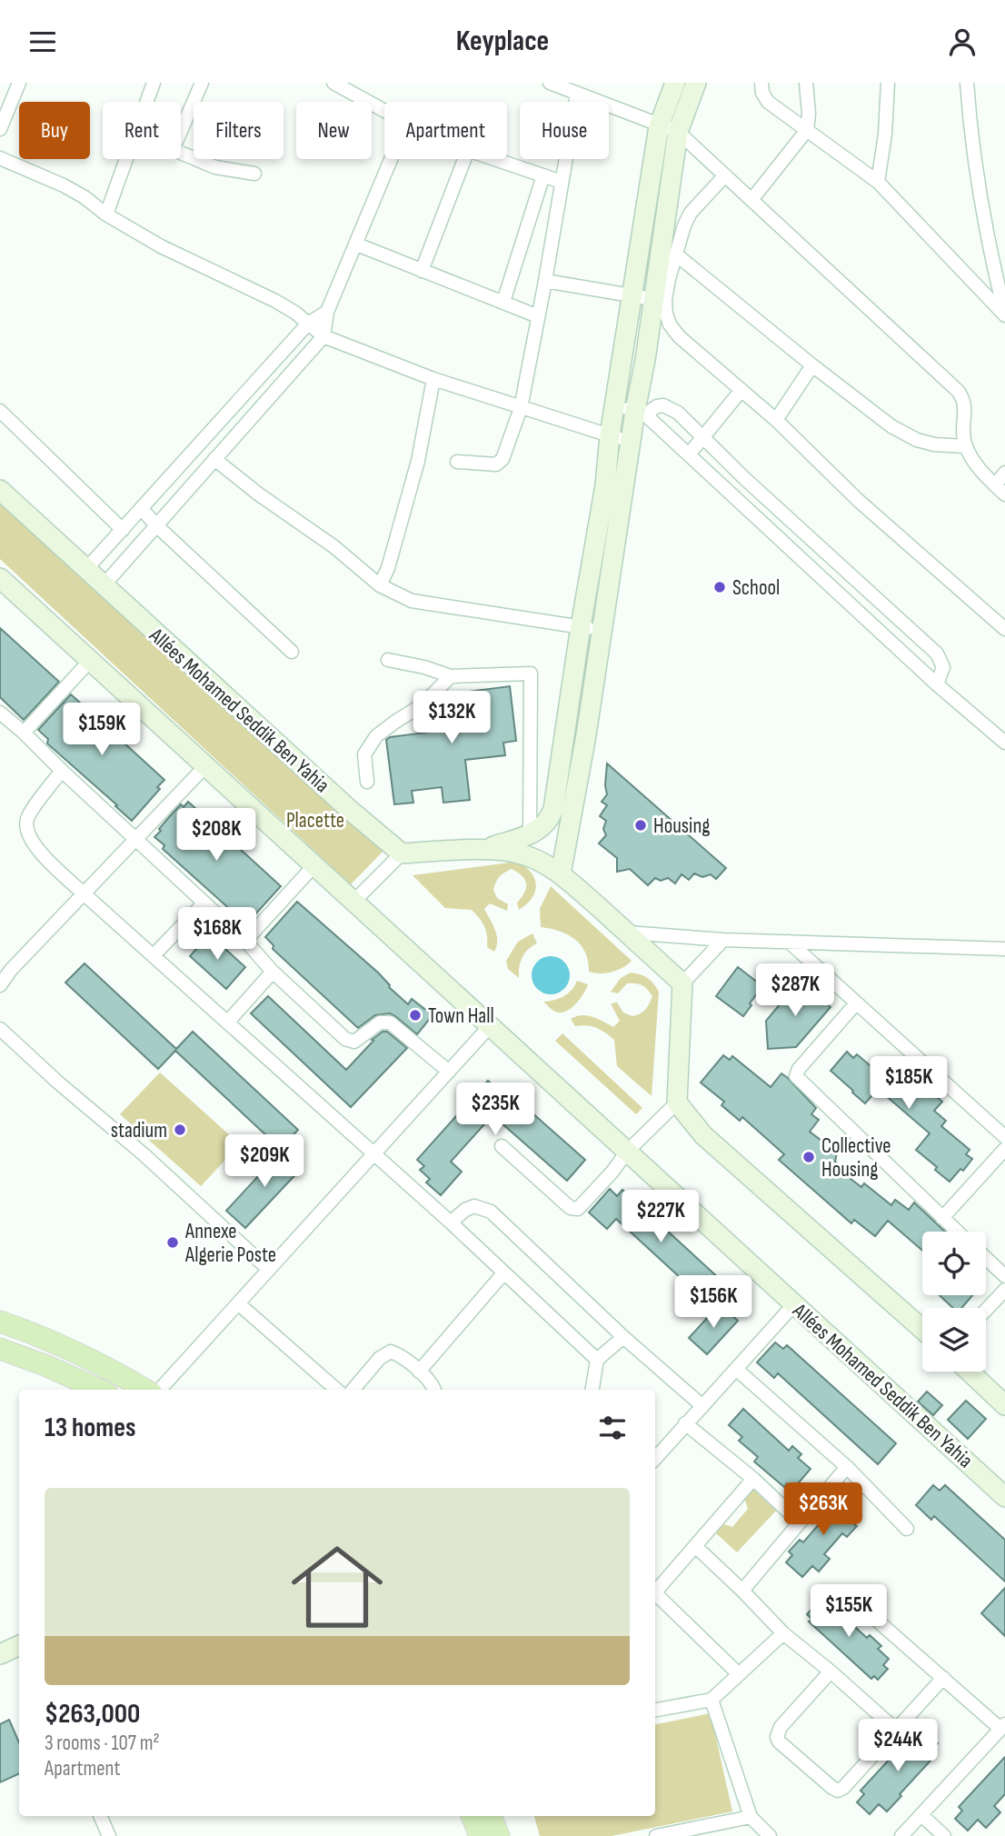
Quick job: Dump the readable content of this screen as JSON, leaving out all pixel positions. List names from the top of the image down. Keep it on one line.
{"streets":{"street":["Allées Mohamed Seddik Ben Yahia"]},"parks":["Placette"],"places":["School","Housing","Town Hall","stadium","Collective Housing","Annexe Algerie Poste"],"page":{"header":"Keyplace","chip":["Buy","Rent","Filters","New","Apartment","House"],"price":["$132K","$159K","$208K","$168K","$287K","$185K","$235K","$209K","$227K","$156K","$263K","$155K","$244K"],"heading":"13 homes","list":[{"name":"$263,000","note":"3 rooms · 107 m² · Apartment"}]}}
